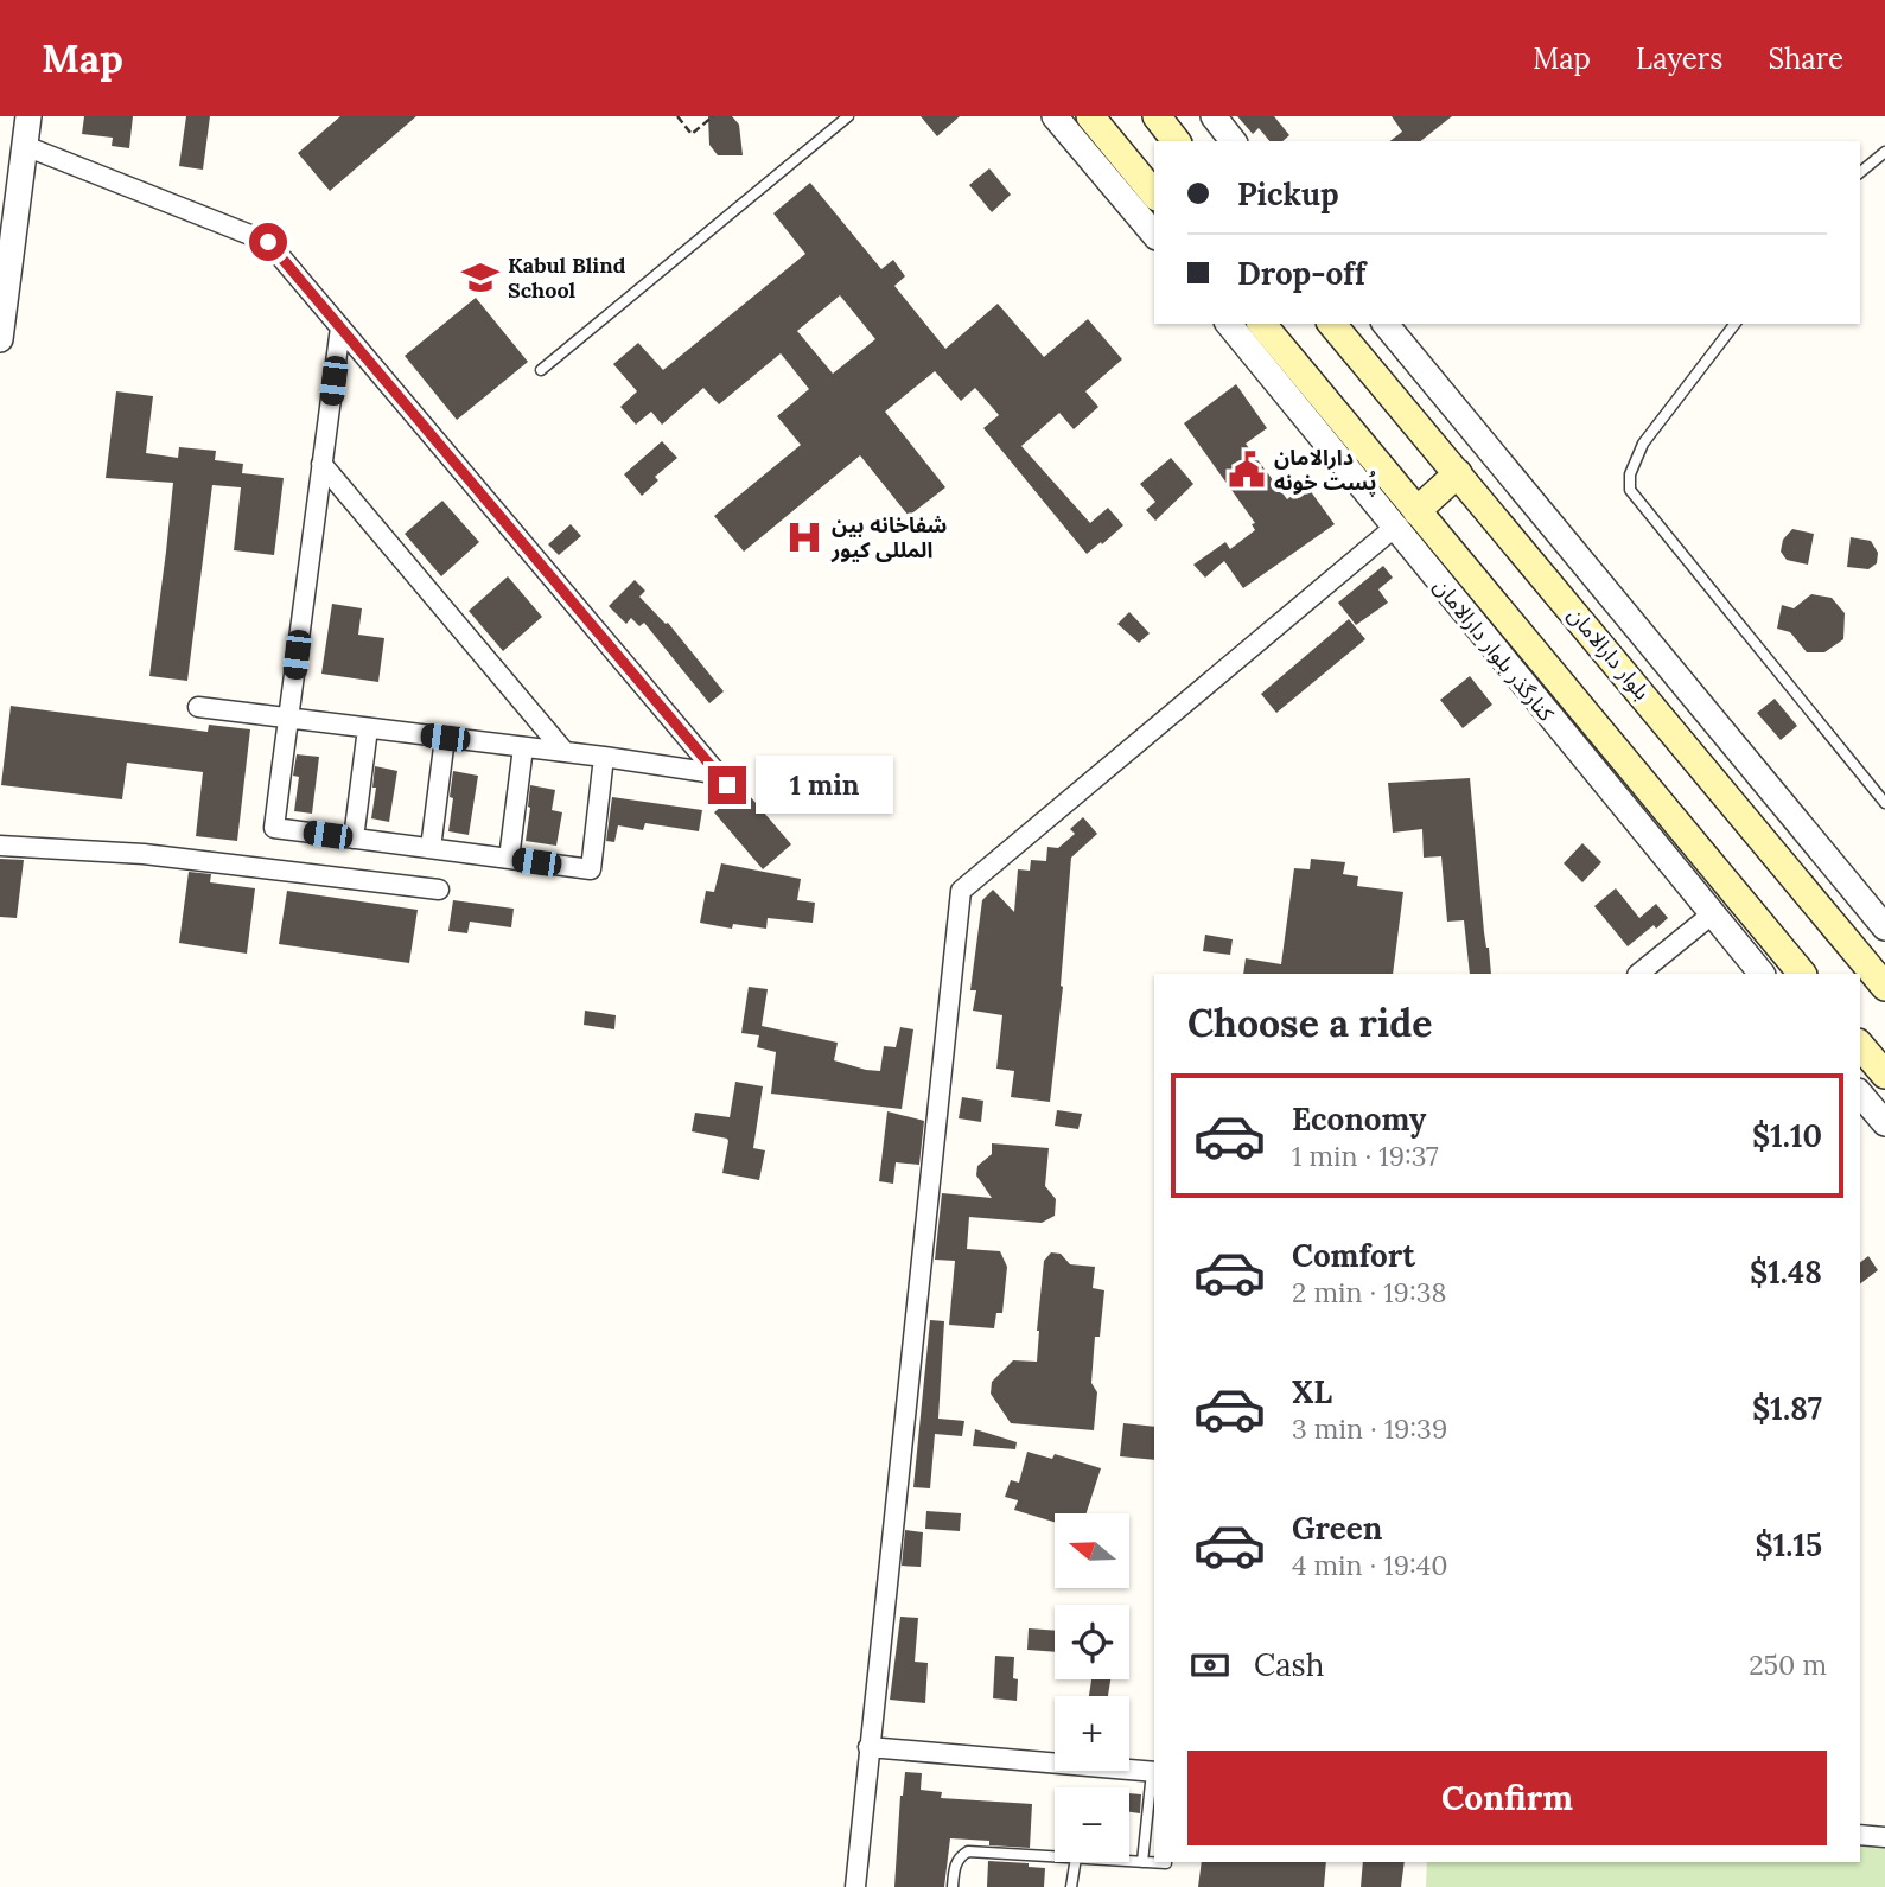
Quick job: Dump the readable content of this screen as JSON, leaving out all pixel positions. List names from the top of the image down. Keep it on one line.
{"streets":{"main road":["بلوار دارالامان"],"street":["کنارگذر بلوار دارالامان"]},"places":{"school or university":["Kabul Blind School"],"public building":["دارالامان پُست خونه"],"hospital":["شفاخانه بین المللی کیور"]},"north":"left","page":{"header":"Map","nav":["Map","Layers","Share"],"banner":["Pickup","Drop-off"],"bubble":"1 min","heading":"Choose a ride","list":[{"name":"Economy","note":"1 min · 19:37","value":"$1.10"},{"name":"Comfort","note":"2 min · 19:38","value":"$1.48"},{"name":"XL","note":"3 min · 19:39","value":"$1.87"},{"name":"Green","note":"4 min · 19:40","value":"$1.15"}],"map_buttons":["+","−"],"pay":["Cash","250 m"],"buttons":"Confirm"}}
